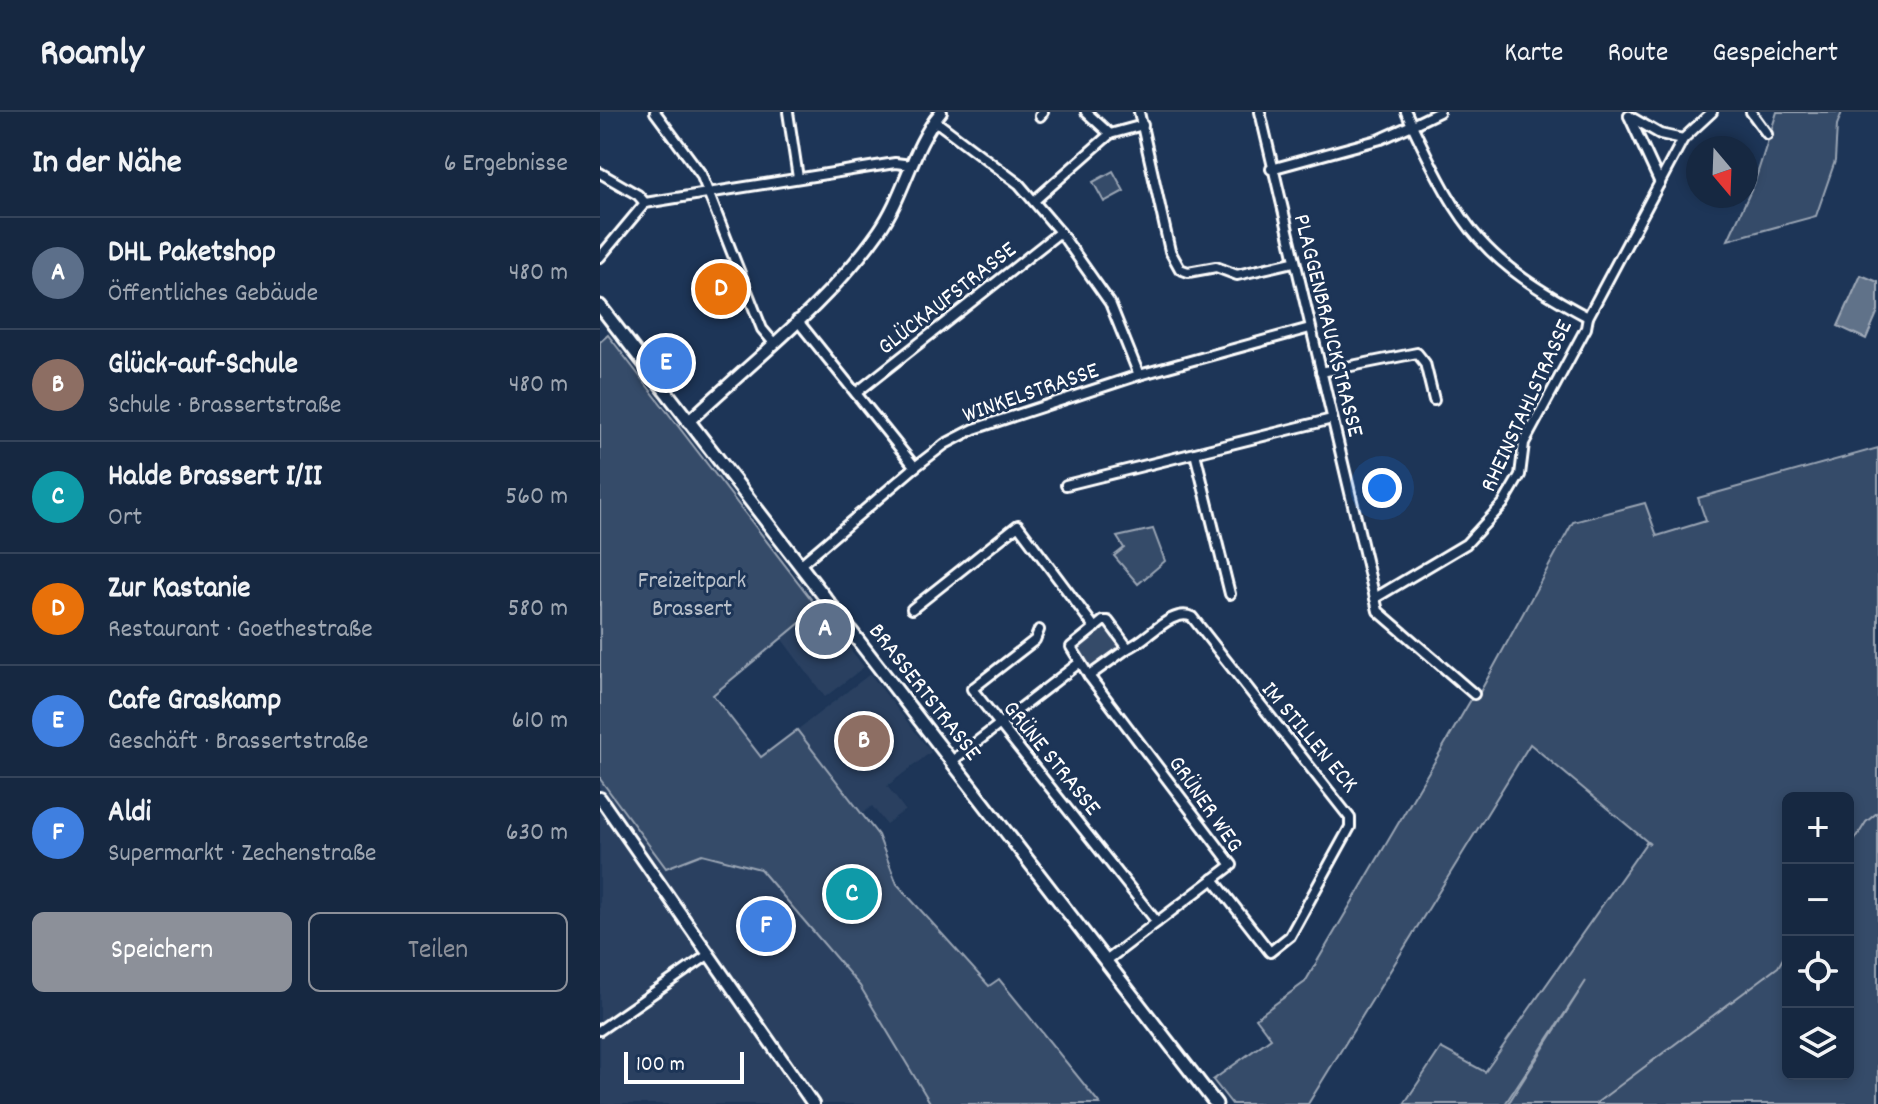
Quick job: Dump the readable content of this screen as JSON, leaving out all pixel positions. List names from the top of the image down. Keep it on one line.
{"streets":{"main road":["BRASSERTSTRASSE"],"street":["GLÜCKAUFSTRASSE","PLAGGENBRAUCKSTRASSE","WINKELSTRASSE","RHEINSTAHLSTRASSE","IM STILLEN ECK","GRÜNE STRASSE","GRÜNER WEG"]},"crossings":[["PLAGGENBRAUCKSTRASSE","WINKELSTRASSE"],["PLAGGENBRAUCKSTRASSE","RHEINSTAHLSTRASSE"],["WINKELSTRASSE","BRASSERTSTRASSE"],["BRASSERTSTRASSE","GRÜNER WEG"],["IM STILLEN ECK","GRÜNER WEG"],["GRÜNE STRASSE","GRÜNER WEG"]],"parks":["Freizeitpark Brassert"],"scale_bar":"100 m","north":"bottom","page":{"header":"Roamly","nav":["Karte","Route","Gespeichert"],"heading":["In der Nähe","6 Ergebnisse"],"list":[{"mark":"A","name":"DHL Paketshop","note":"Öffentliches Gebäude","value":"480 m"},{"mark":"B","name":"Glück-auf-Schule","note":"Schule · Brassertstraße","value":"480 m"},{"mark":"C","name":"Halde Brassert I/II","note":"Ort","value":"560 m"},{"mark":"D","name":"Zur Kastanie","note":"Restaurant · Goethestraße","value":"580 m"},{"mark":"E","name":"Cafe Graskamp","note":"Geschäft · Brassertstraße","value":"610 m"},{"mark":"F","name":"Aldi","note":"Supermarkt · Zechenstraße","value":"630 m"}],"pins":["D","E","A","B","C","F"],"map_buttons":["+","−"],"buttons":["Speichern","Teilen"],"scale":"100 m"}}
